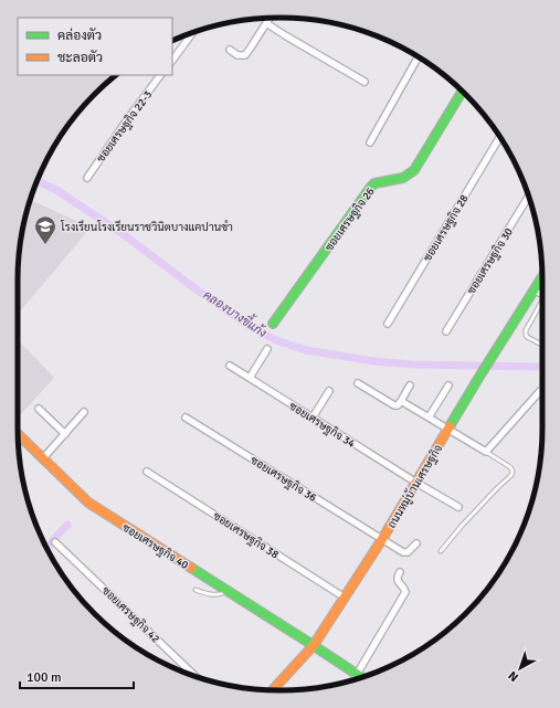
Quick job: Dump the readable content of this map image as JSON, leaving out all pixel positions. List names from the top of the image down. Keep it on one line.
{"streets":{"street":["ซอยเศรษฐกิจ 22-3","ซอยเศรษฐกิจ 26","ซอยเศรษฐกิจ 28","ซอยเศรษฐกิจ 30","ซอยเศรษฐกิจ 34","ซอยเศรษฐกิจ 36","ถนนหมู่บ้านเศรษฐกิจ","ซอยเศรษฐกิจ 38","ซอยเศรษฐกิจ 40","ซอยเศรษฐกิจ 42"]},"crossings":[["ซอยเศรษฐกิจ 34","ถนนหมู่บ้านเศรษฐกิจ"],["ซอยเศรษฐกิจ 36","ถนนหมู่บ้านเศรษฐกิจ"],["ถนนหมู่บ้านเศรษฐกิจ","ซอยเศรษฐกิจ 38"],["ถนนหมู่บ้านเศรษฐกิจ","ซอยเศรษฐกิจ 40"]],"water":["คลองบางขี้แก้ง"],"places":{"school or university":["โรงเรียนโรงเรียนราชวินิตบางแคปานขำ"]},"legend":["คล่องตัว","ชะลอตัว"],"scale_bar":"100 m","north":"bottom left"}
